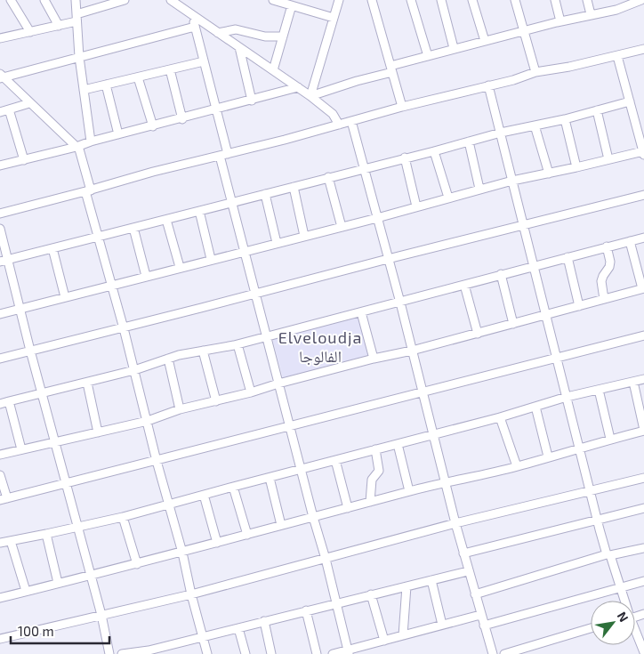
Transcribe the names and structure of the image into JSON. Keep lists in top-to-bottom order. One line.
{"districts":["Elveloudja الفالوجا"],"scale_bar":"100 m","north":"top right"}
